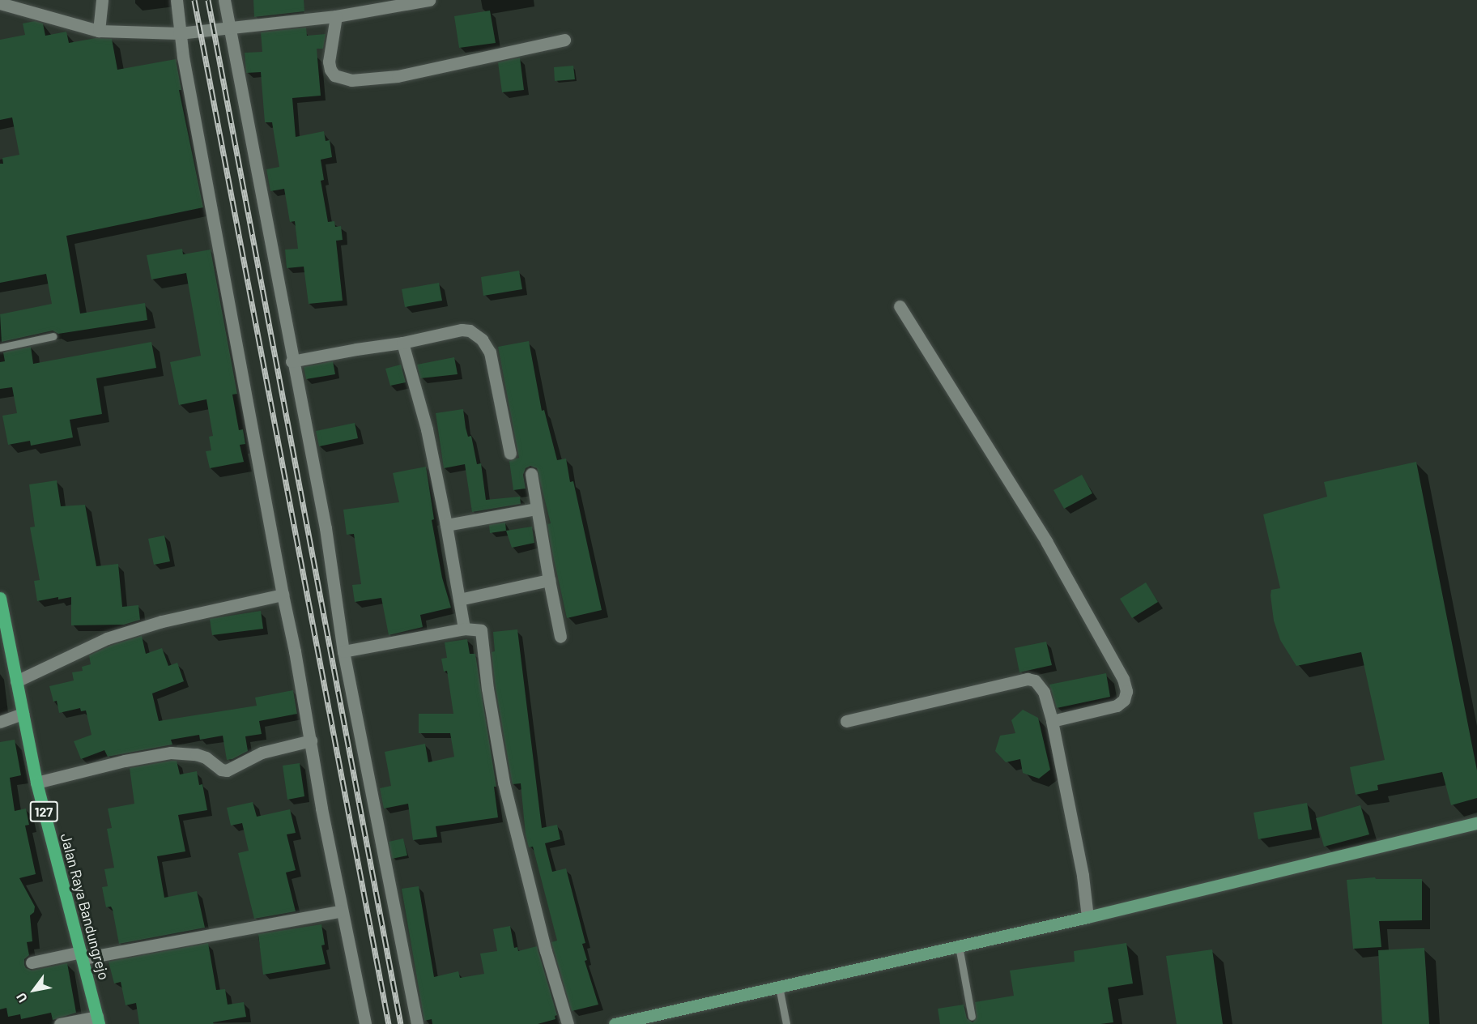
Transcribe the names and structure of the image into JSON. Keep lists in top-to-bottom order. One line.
{"streets":{"main road":["127","Jalan Raya Bandungrejo"]},"north":"bottom left"}
